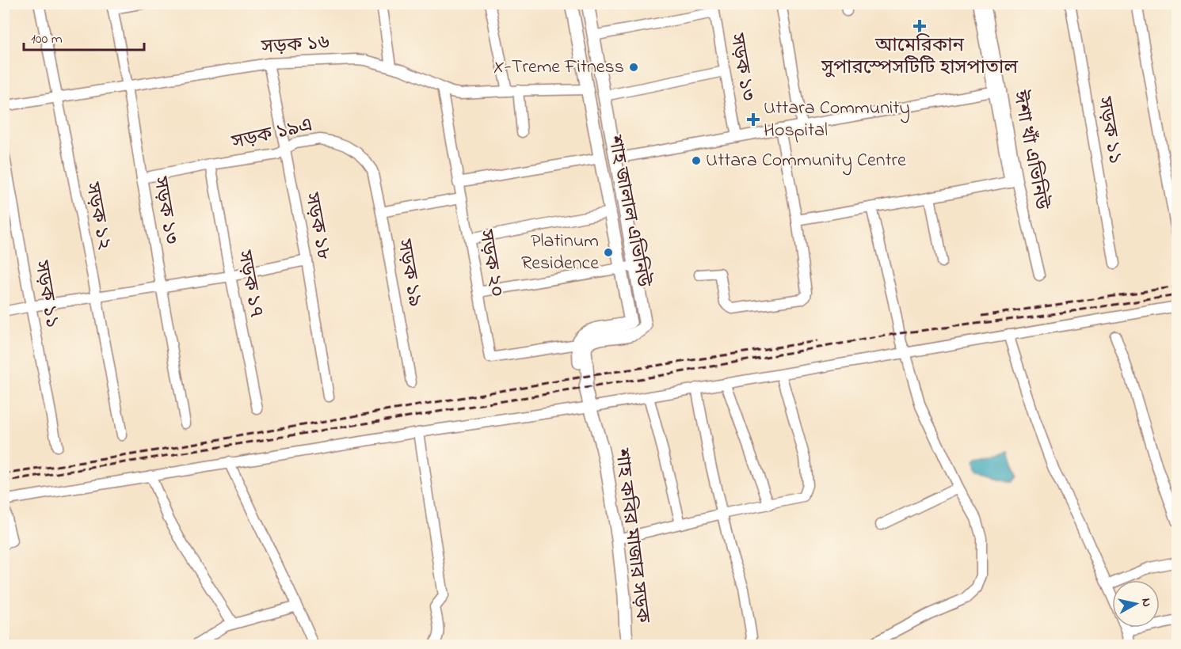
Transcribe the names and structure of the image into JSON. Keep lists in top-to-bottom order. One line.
{"streets":{"main road":["শাহ জালাল এভিনিউ","শাহ কবির মাজার সড়ক"],"street":["সড়ক ১৬","সড়ক ১৩","সড়ক ১১","সড়ক ১৯এ","ঈশা খাঁ এভিনিউ","সড়ক ১২","সড়ক ১৮","সড়ক ২০","সড়ক ১৯","সড়ক ১৭"]},"crossings":[["সড়ক ১৬","সড়ক ১৩"],["সড়ক ১৬","শাহ জালাল এভিনিউ"],["সড়ক ১৬","সড়ক ১২"],["সড়ক ১৬","সড়ক ১৮"],["সড়ক ১৬","সড়ক ২০"],["সড়ক ১৩","সড়ক ১৯এ"],["সড়ক ১৯এ","সড়ক ১৮"],["সড়ক ১৯এ","সড়ক ১৯"],["সড়ক ১৯এ","সড়ক ১৭"],["শাহ জালাল এভিনিউ","সড়ক ২০"],["শাহ জালাল এভিনিউ","শাহ কবির মাজার সড়ক"]],"places":{"health":["আমেরিকান সুপারস্পেসটিটি হাসপাতাল","Uttara Community Hospital"],"other":["X-Treme Fitness","Uttara Community Centre","Platinum Residence"]},"scale_bar":"100 m","north":"right"}
